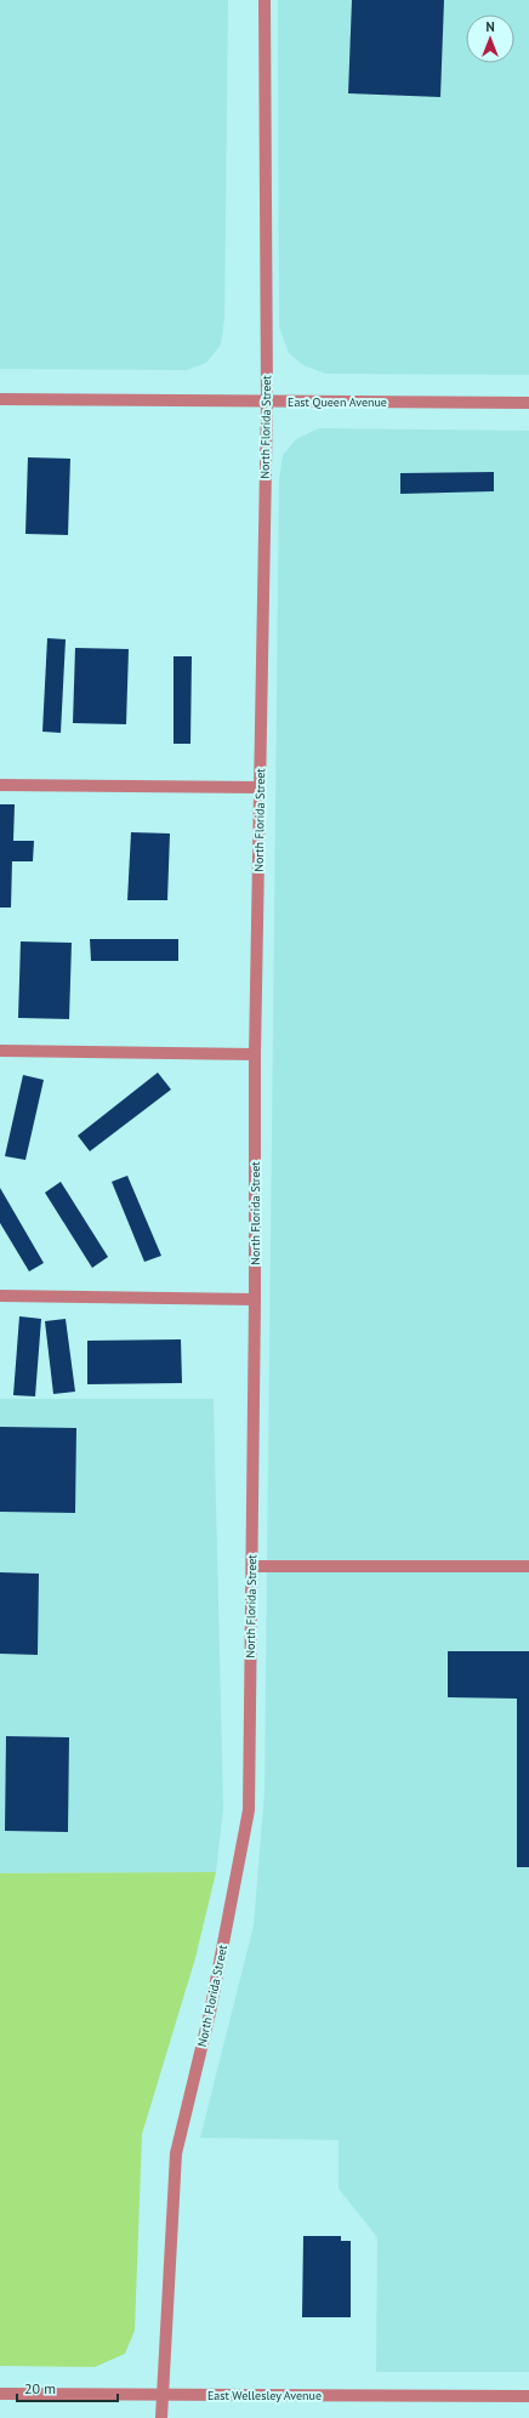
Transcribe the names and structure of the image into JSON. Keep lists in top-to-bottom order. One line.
{"streets":{"street":["East Queen Avenue","North Florida Street","East Wellesley Avenue"]},"crossings":[["East Queen Avenue","North Florida Street"],["North Florida Street","East Wellesley Avenue"]],"scale_bar":"20 m","north":"top"}
